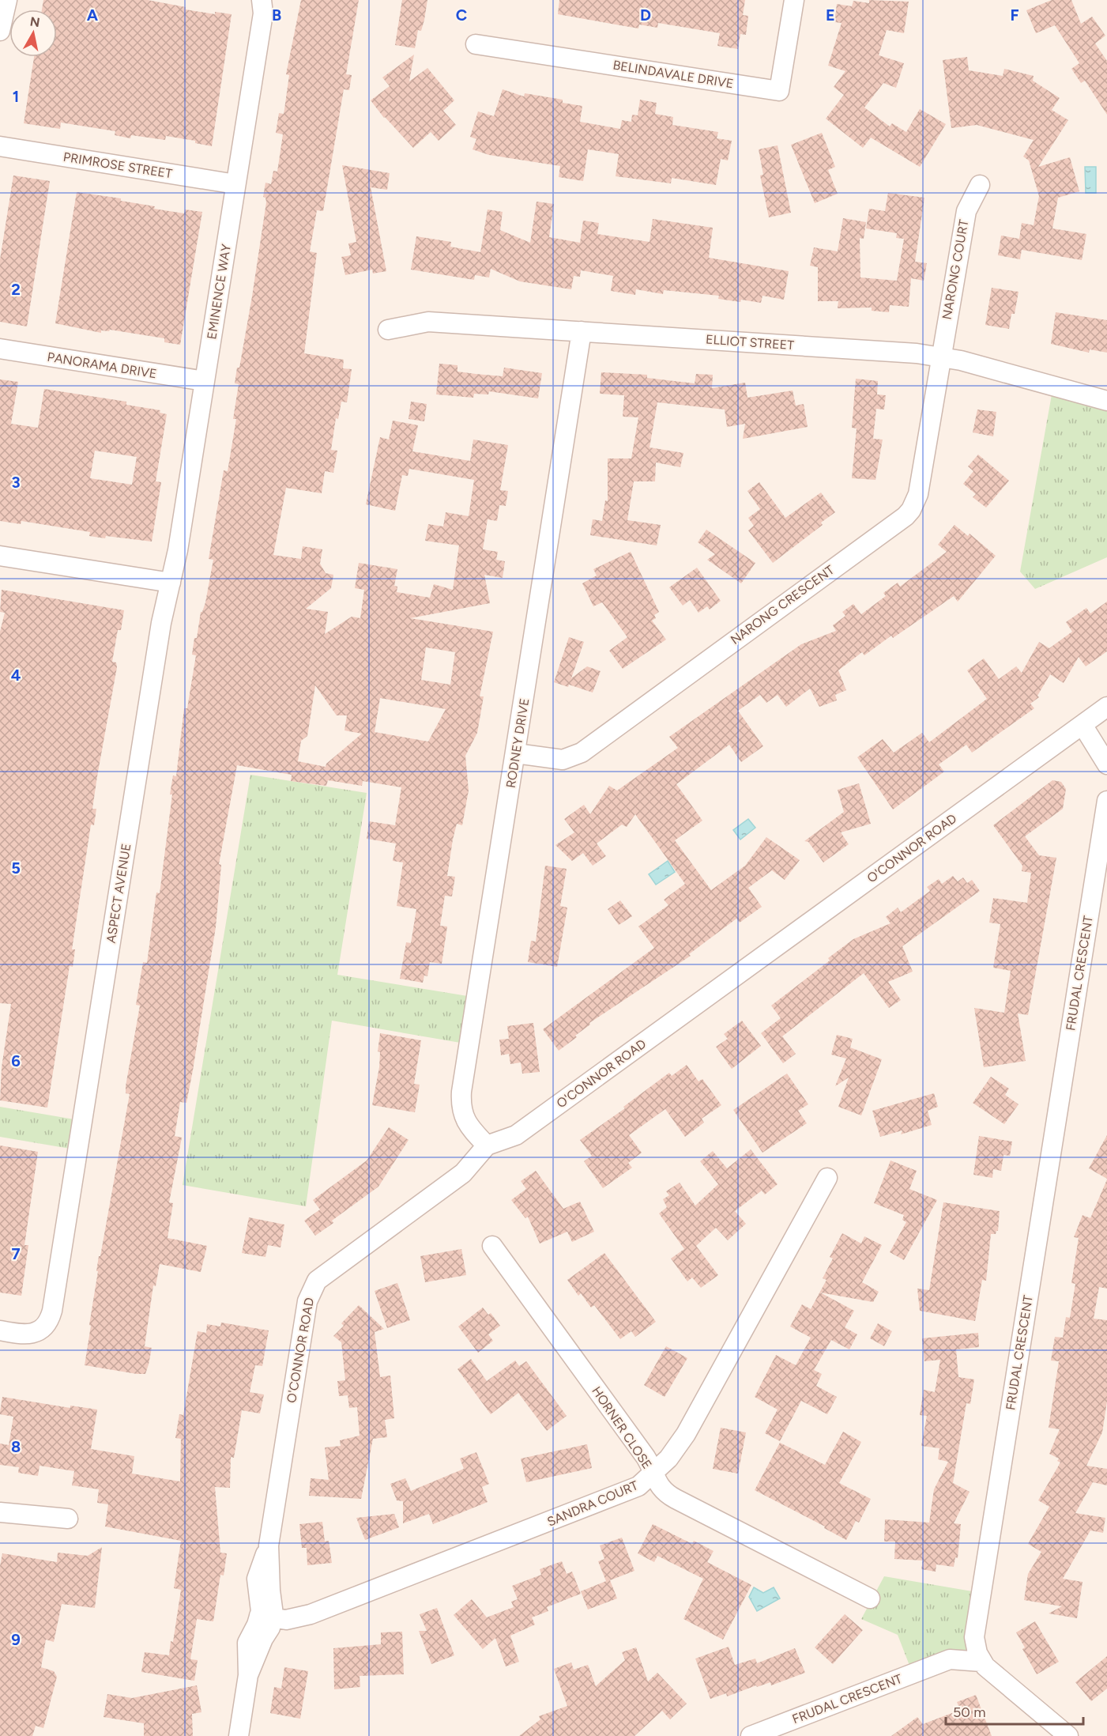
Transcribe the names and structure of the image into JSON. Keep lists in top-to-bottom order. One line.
{"streets":{"street":["BELINDAVALE DRIVE","PRIMROSE STREET","NARONG COURT","EMINENCE WAY","ELLIOT STREET","PANORAMA DRIVE","NARONG CRESCENT","RODNEY DRIVE","O'CONNOR ROAD","ASPECT AVENUE","FRUDAL CRESCENT","HORNER CLOSE","SANDRA COURT"]},"crossings":[["PRIMROSE STREET","EMINENCE WAY"],["NARONG COURT","ELLIOT STREET"],["NARONG COURT","NARONG CRESCENT"],["EMINENCE WAY","PANORAMA DRIVE"],["EMINENCE WAY","ASPECT AVENUE"],["ELLIOT STREET","NARONG CRESCENT"],["ELLIOT STREET","RODNEY DRIVE"],["NARONG CRESCENT","RODNEY DRIVE"],["RODNEY DRIVE","O'CONNOR ROAD"],["O'CONNOR ROAD","SANDRA COURT"],["HORNER CLOSE","SANDRA COURT"]],"scale_bar":"50 m","north":"top","grid":{"columns":["A","B","C","D","E","F"],"rows":["1","2","3","4","5","6","7","8","9"]}}
